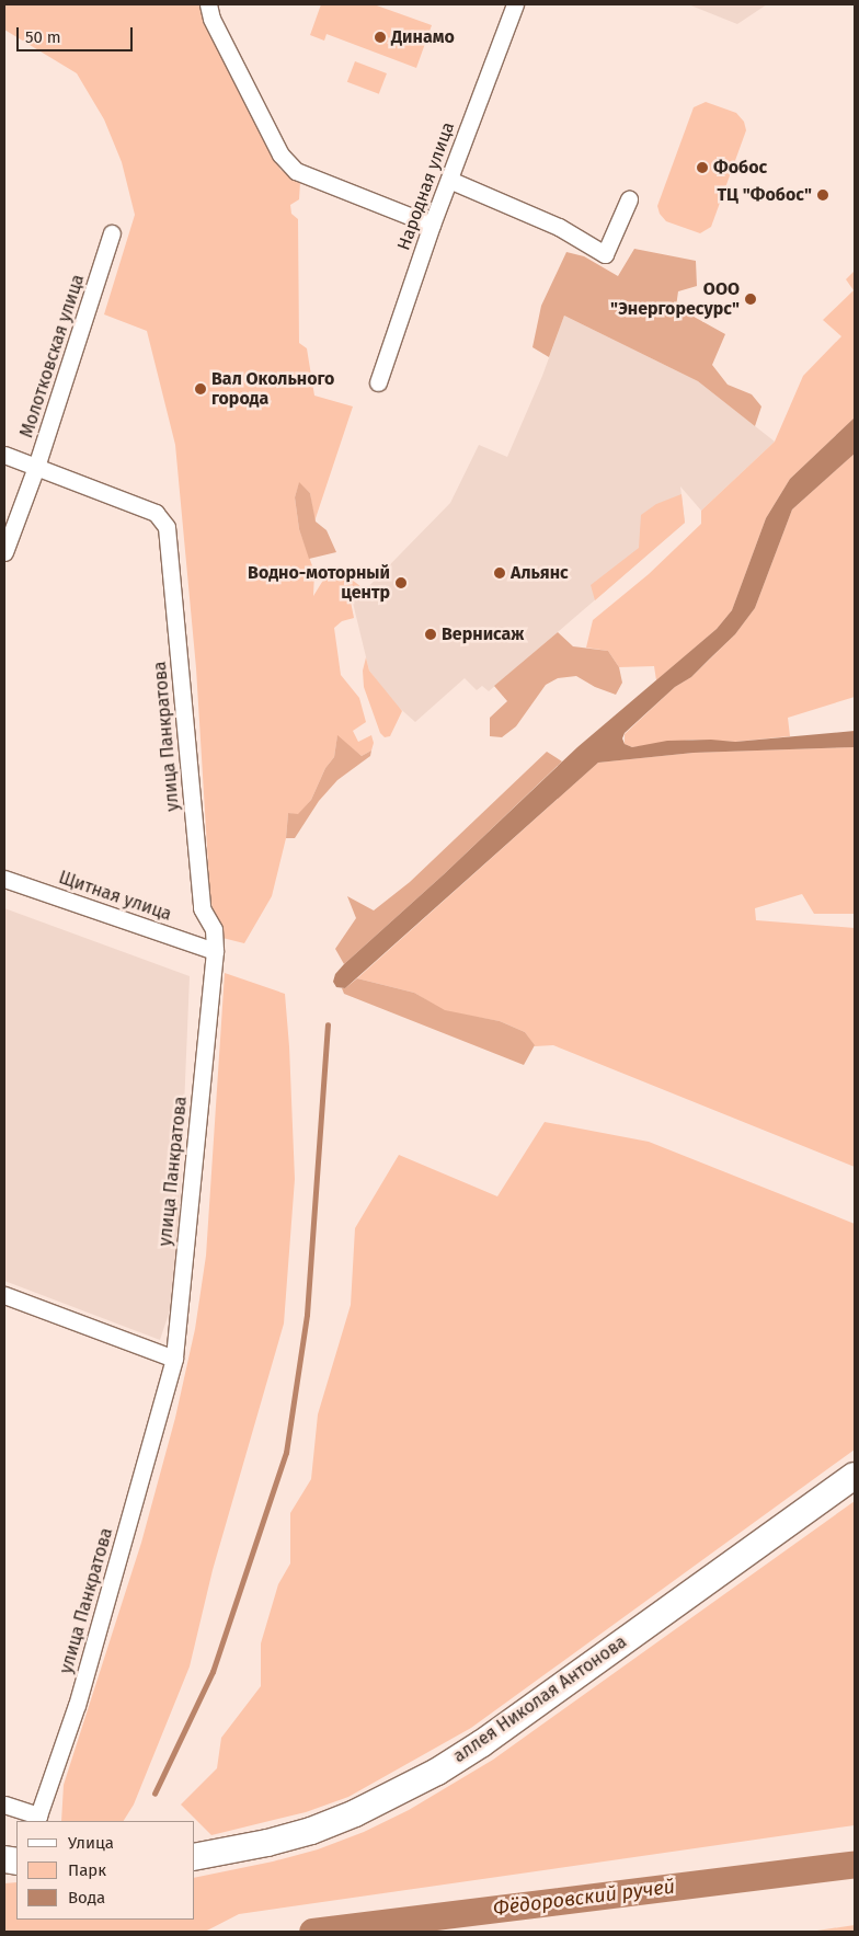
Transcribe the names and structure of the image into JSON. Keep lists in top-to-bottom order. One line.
{"streets":{"main road":["аллея Николая Антонова"],"street":["Народная улица","Молотковская улица","улица Панкратова","Щитная улица"]},"crossings":[["Молотковская улица","улица Панкратова"],["улица Панкратова","Щитная улица"]],"water":["Фёдоровский ручей"],"places":["Динамо","Фобос","ТЦ \"Фобос\"","ООО \"Энергоресурс\"","Вал Окольного города","Альянс","Водно-моторный центр","Вернисаж"],"legend":["Улица","Парк","Вода"],"scale_bar":"50 m"}
